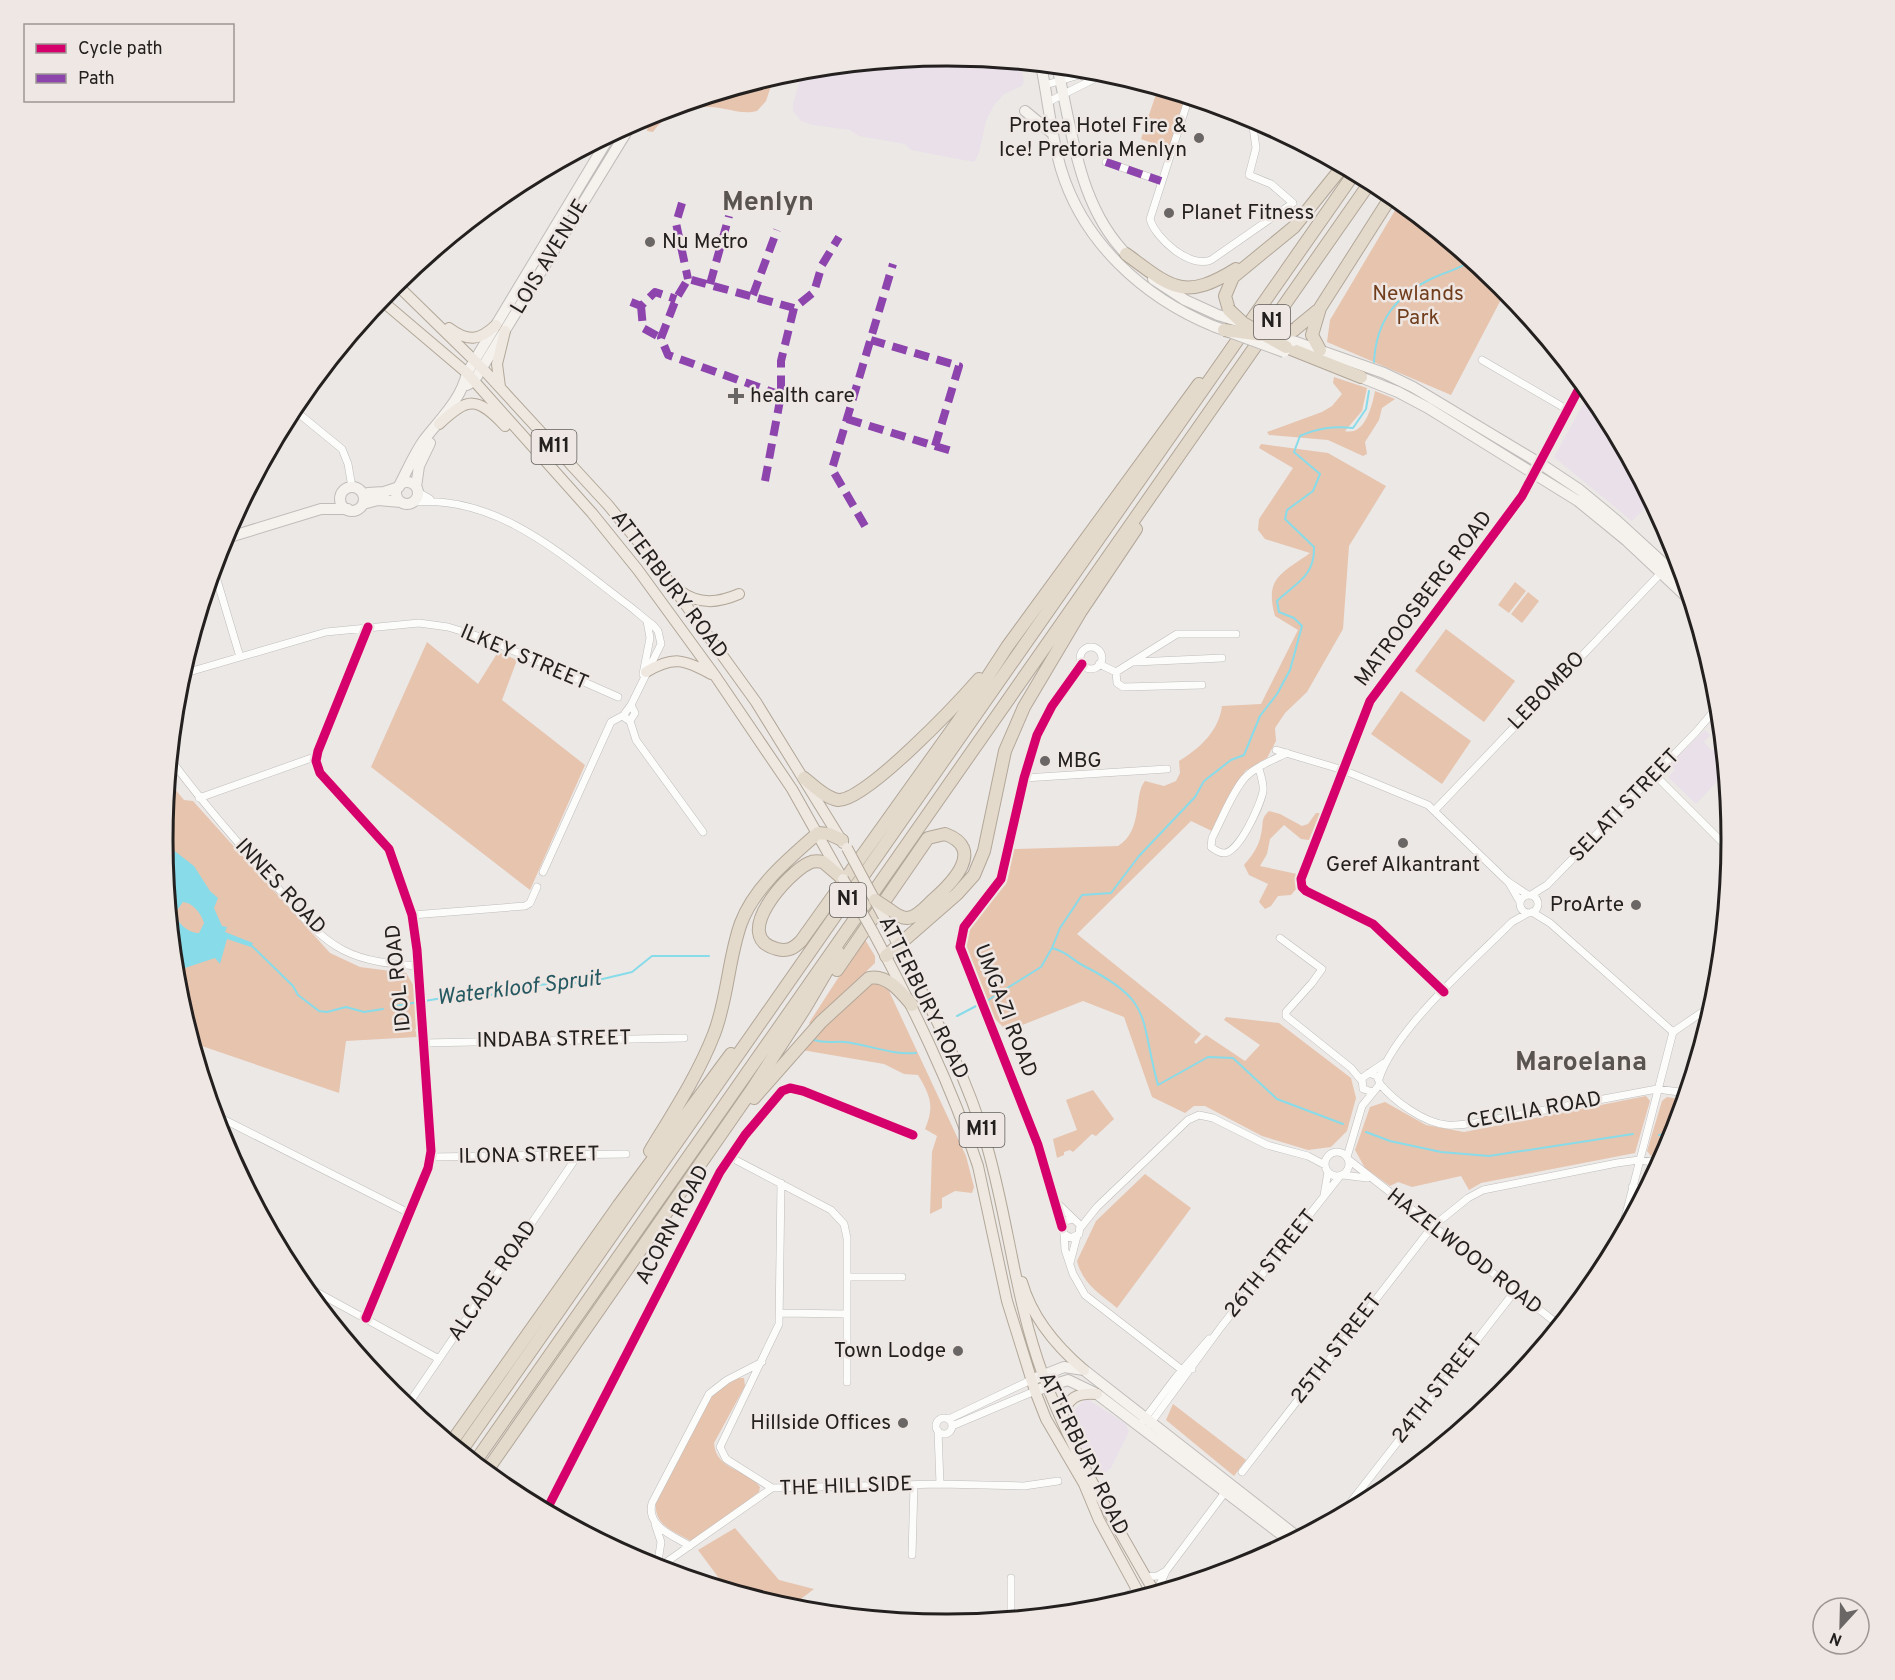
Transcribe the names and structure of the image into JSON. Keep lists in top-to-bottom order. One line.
{"streets":{"highway":["N1"],"main road":["LOIS AVENUE","M11","ATTERBURY ROAD"],"street":["MATROOSBERG ROAD","ILKEY STREET","LEBOMBO","SELATI STREET","INNES ROAD","IDOL ROAD","UMGAZI ROAD","INDABA STREET","CECILIA ROAD","ILONA STREET","ACORN ROAD","HAZELWOOD ROAD","26TH STREET","ALCADE ROAD","25TH STREET","24TH STREET","THE HILLSIDE"]},"crossings":[["LOIS AVENUE","ATTERBURY ROAD"],["INNES ROAD","IDOL ROAD"],["IDOL ROAD","INDABA STREET"],["IDOL ROAD","ILONA STREET"],["UMGAZI ROAD","26TH STREET"],["ILONA STREET","ALCADE ROAD"],["HAZELWOOD ROAD","26TH STREET"],["HAZELWOOD ROAD","25TH STREET"],["HAZELWOOD ROAD","24TH STREET"]],"districts":["Menlyn","Maroelana"],"water":["Waterkloof Spruit"],"parks":["Newlands Park"],"places":{"other":["Protea Hotel Fire & Ice! Pretoria Menlyn","Planet Fitness","Nu Metro","MBG","Geref Alkantrant","ProArte","Town Lodge","Hillside Offices"],"health":["health care"]},"legend":["Cycle path","Path"],"north":"bottom"}
